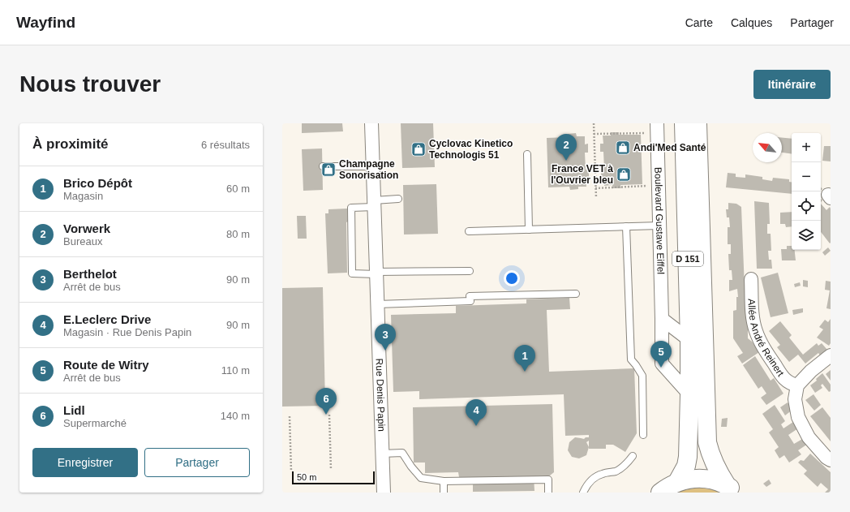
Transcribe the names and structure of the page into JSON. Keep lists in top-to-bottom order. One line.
{"streets":{"main road":["D 151"],"street":["Boulevard Gustave Eiffel","Allée André Reinert","Rue Denis Papin"]},"crossings":[["Boulevard Gustave Eiffel","D 151"]],"places":{"shop":["Andi'Med Santé","Cyclovac Kinetico Technologis 51","Champagne Sonorisation","France VET à l'Ouvrier bleu"]},"scale_bar":"50 m","north":"top left","page":{"header":"Wayfind","nav":["Carte","Calques","Partager"],"buttons":["Itinéraire",["Enregistrer","Partager"]],"title":"Nous trouver","heading":["À proximité","6 résultats"],"map_buttons":["+","−"],"pins":["2","3","5","1","6","4"],"list":[{"mark":"1","name":"Brico Dépôt","note":"Magasin","value":"60 m"},{"mark":"2","name":"Vorwerk","note":"Bureaux","value":"80 m"},{"mark":"3","name":"Berthelot","note":"Arrêt de bus","value":"90 m"},{"mark":"4","name":"E.Leclerc Drive","note":"Magasin · Rue Denis Papin","value":"90 m"},{"mark":"5","name":"Route de Witry","note":"Arrêt de bus","value":"110 m"},{"mark":"6","name":"Lidl","note":"Supermarché","value":"140 m"}],"scale":"50 m"}}
